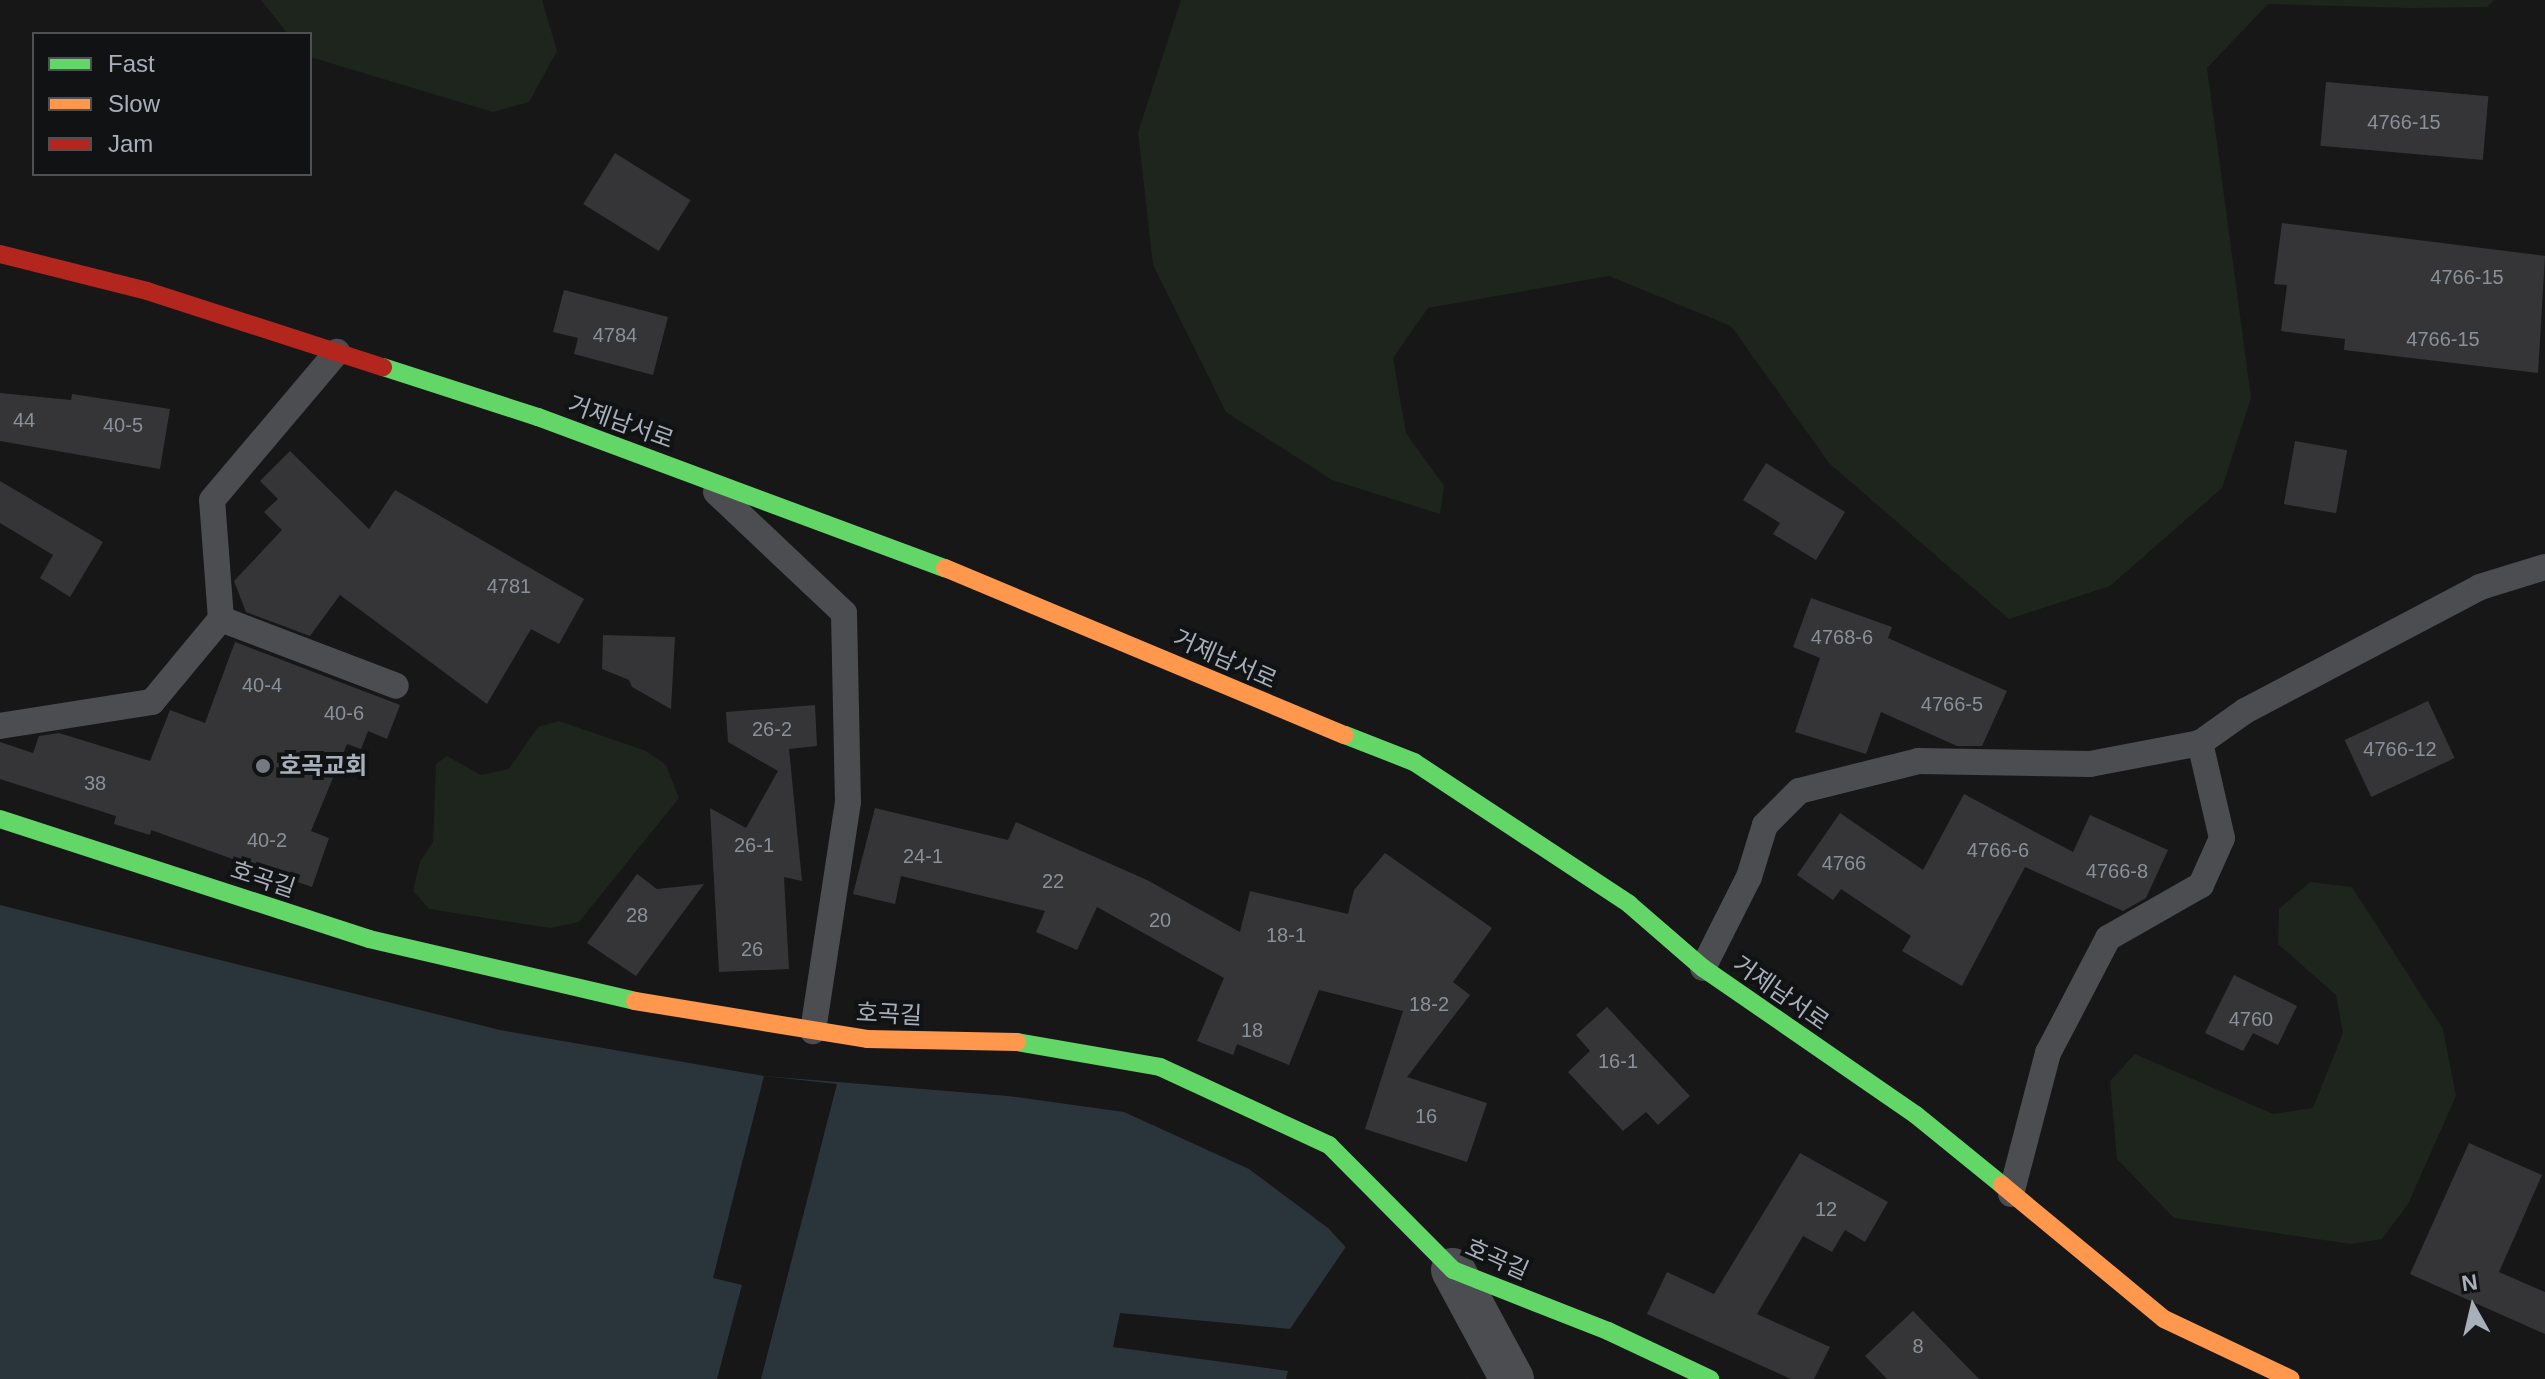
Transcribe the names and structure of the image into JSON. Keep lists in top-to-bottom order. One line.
{"streets":{"main road":["거제남서로","호곡길"]},"places":["호곡교회"],"house_numbers":["4766-15","4766-15","4784","4766-15","44","40-5","4781","4768-6","40-4","4766-5","40-6","26-2","4766-12","38","40-2","26-1","4766-6","24-1","4766","4766-8","22","28","20","18-1","26","18-2","4760","18","16-1","16","12","8"],"legend":["Fast","Slow","Jam"],"north":"top"}
